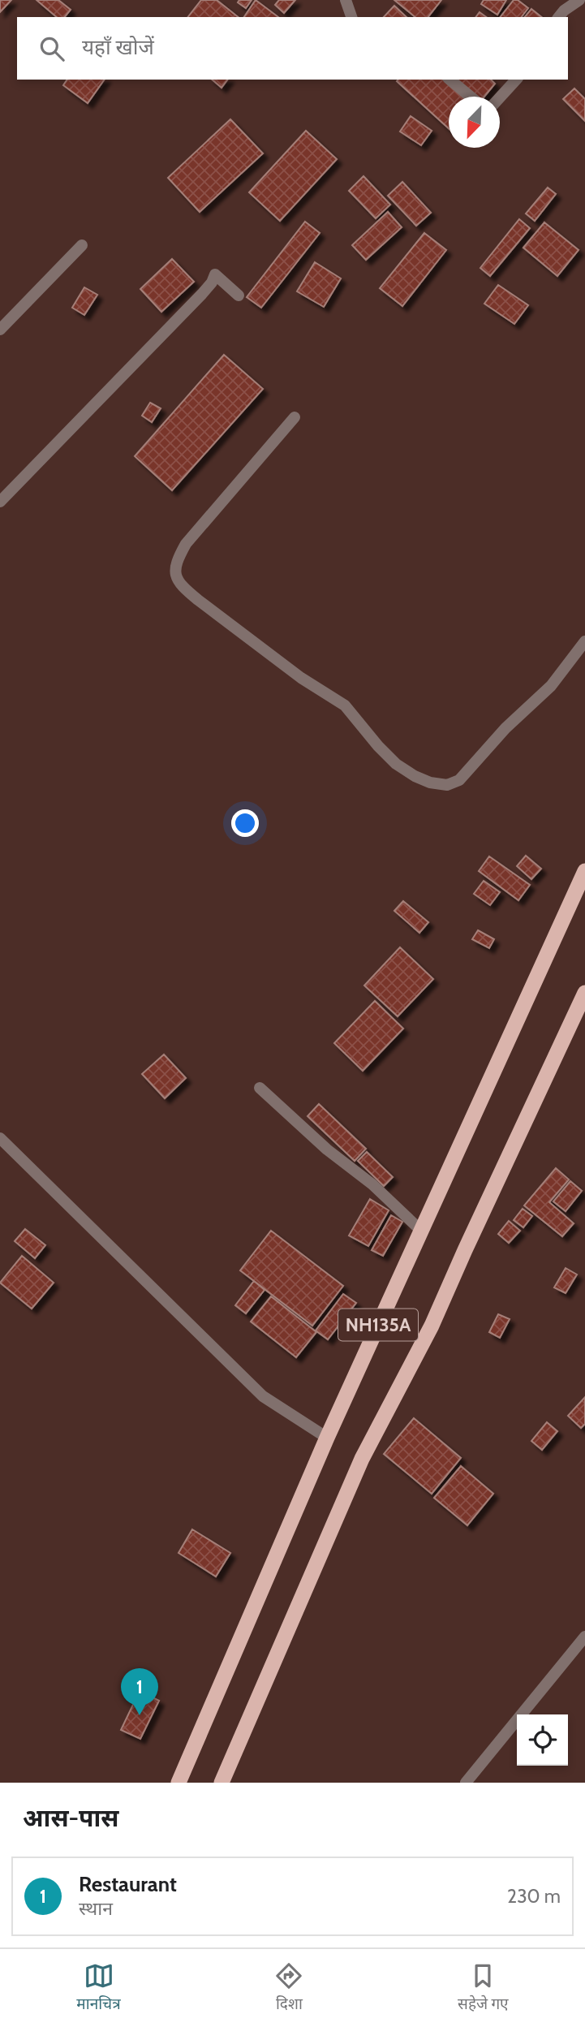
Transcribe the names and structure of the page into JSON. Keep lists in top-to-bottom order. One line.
{"streets":{"highway":["NH135A"]},"north":"bottom left","page":{"search":"यहाँ खोजें","pins":"1","heading":"आस-पास","list":[{"mark":"1","name":"Restaurant","note":"स्थान","value":"230 m"}],"nav":["मानचित्र","दिशा","सहेजे गए"]}}
